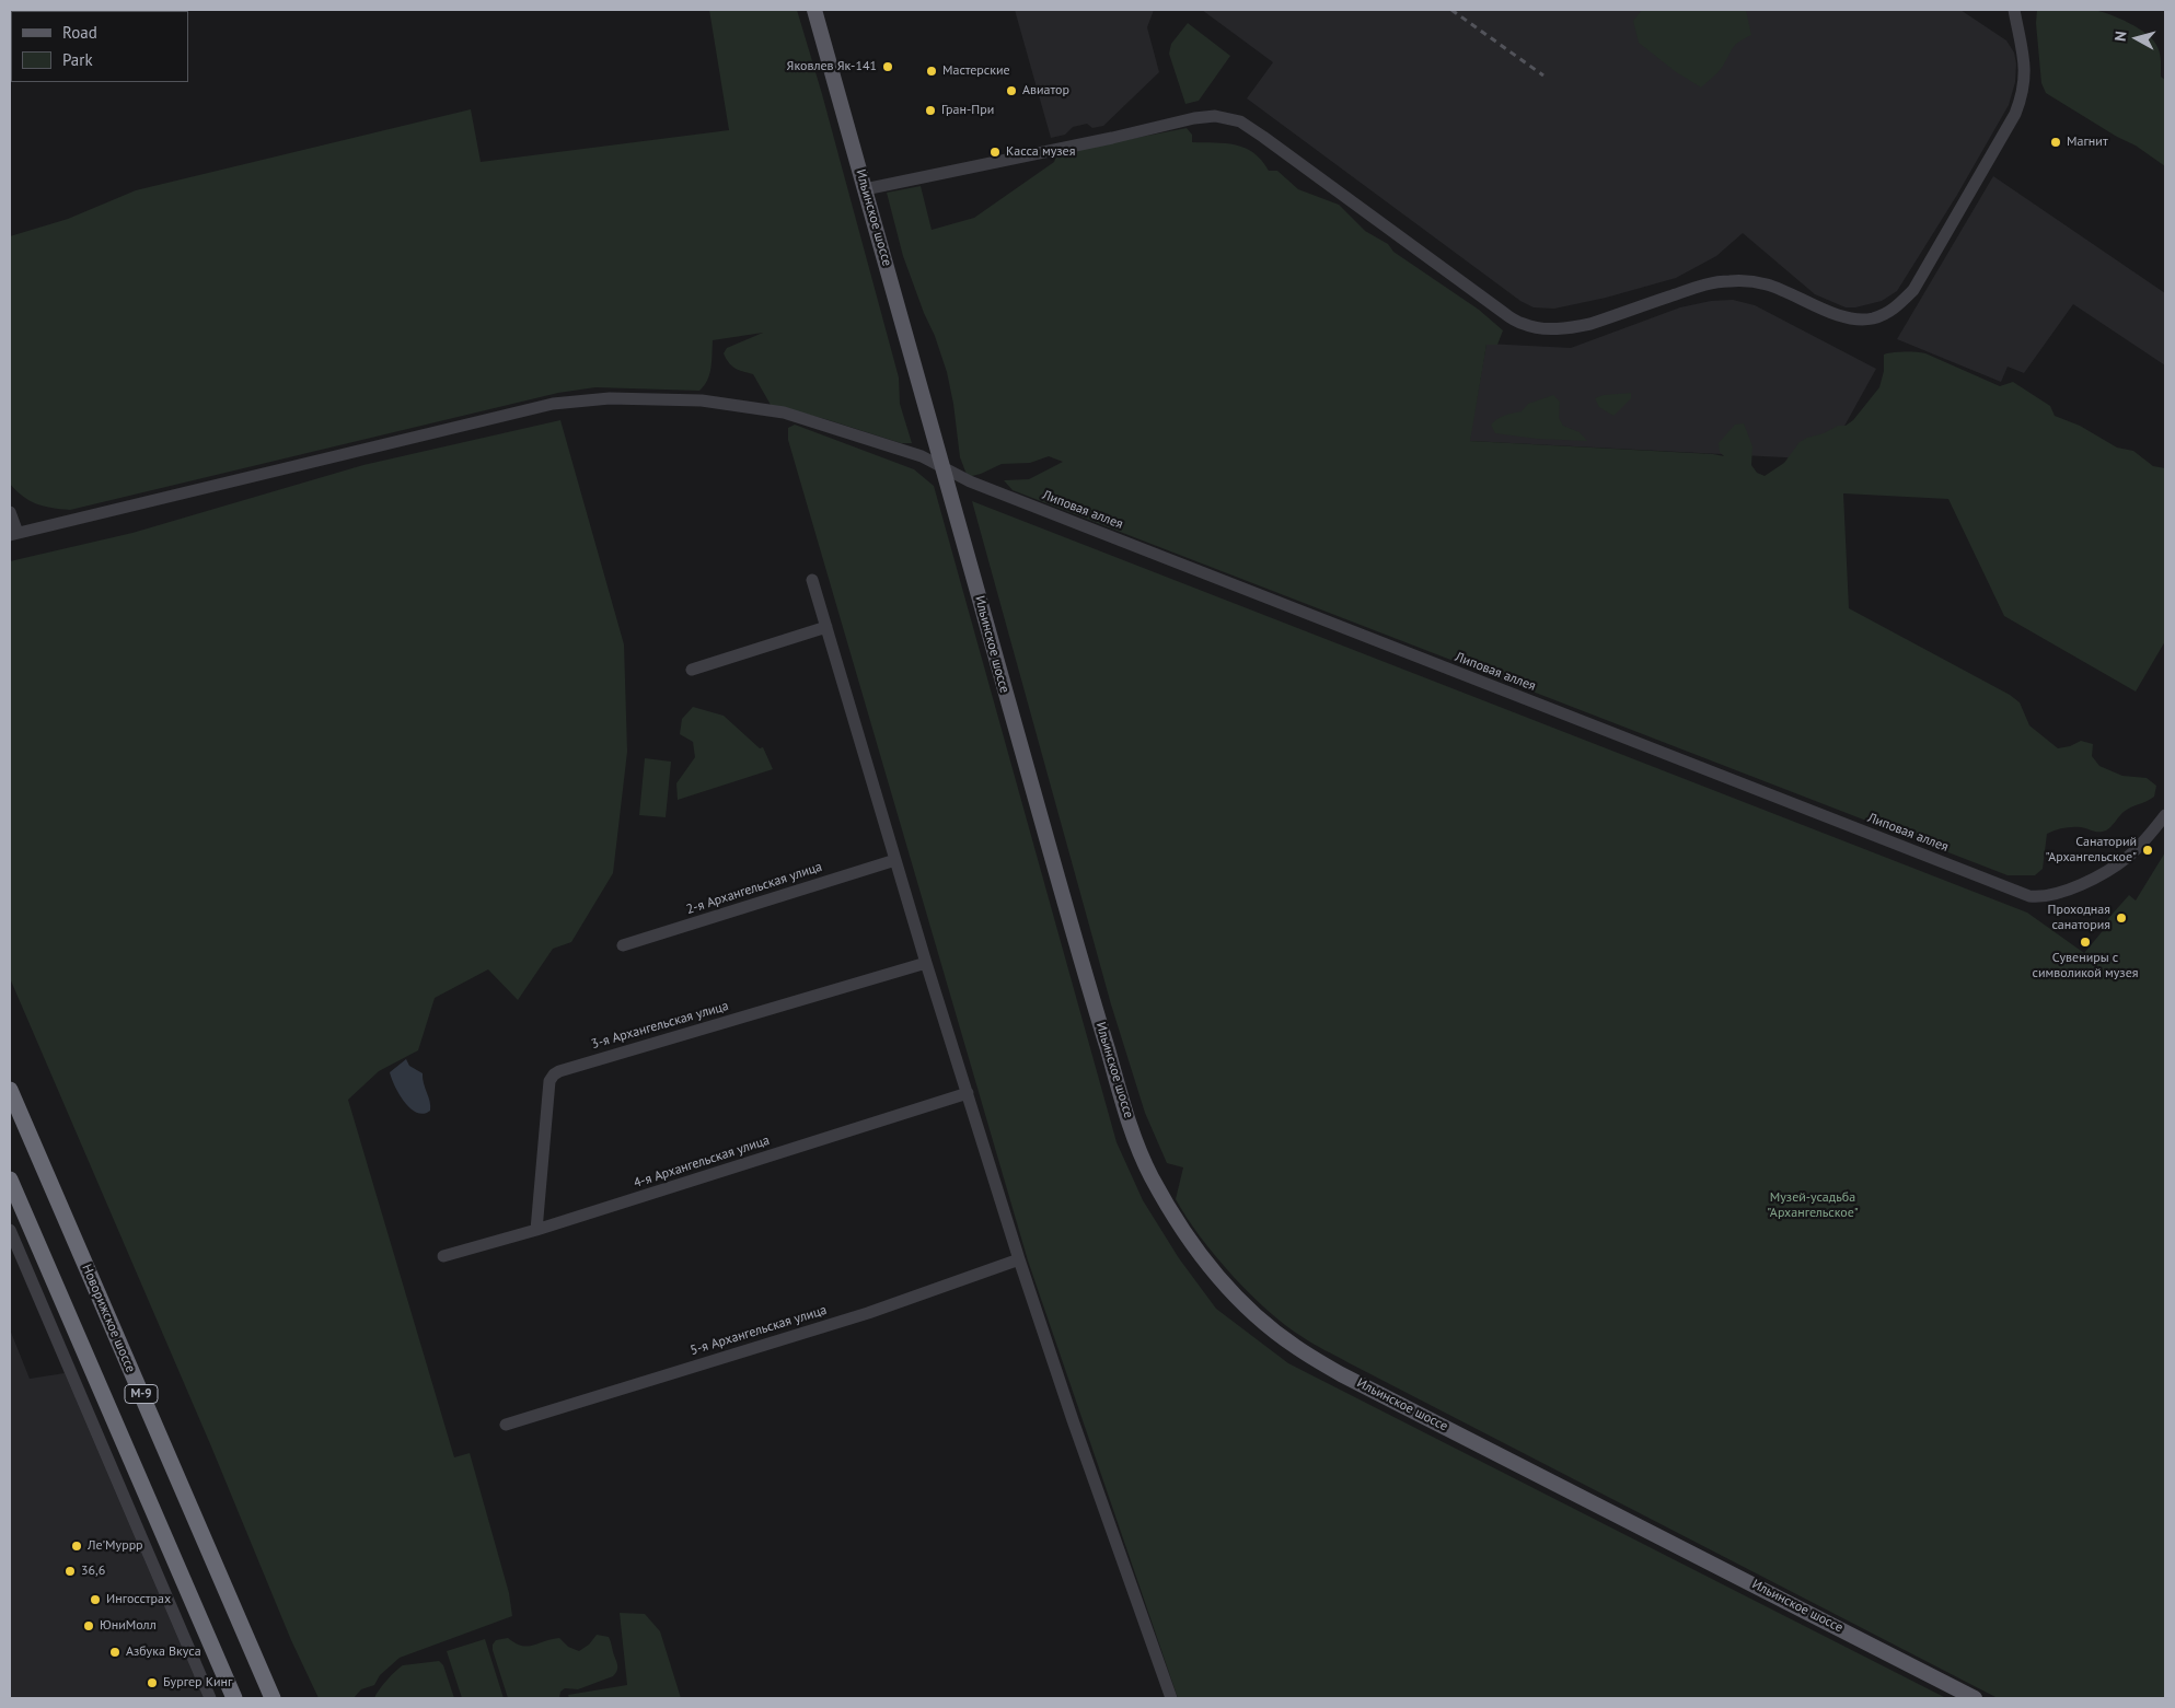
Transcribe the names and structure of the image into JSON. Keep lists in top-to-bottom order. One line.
{"streets":{"highway":["Новорижское шоссе","М-9"],"main road":["Ильинское шоссе"],"street":["Липовая аллея","2-я Архангельская улица","3-я Архангельская улица","4-я Архангельская улица","5-я Архангельская улица"]},"crossings":[["Ильинское шоссе","Липовая аллея"],["3-я Архангельская улица","4-я Архангельская улица"]],"parks":["Музей-усадьба \"Архангельское\""],"places":["Яковлев Як-141","Мастерские","Авиатор","Гран-При","Магнит","Касса музея","Санаторий \"Архангельское\"","Проходная санатория","Сувениры с символикой музея","Ле'Муррр","36,6","Ингосстрах","ЮниМолл","Азбука Вкуса","Бургер Кинг"],"legend":["Road","Park"],"north":"left"}
